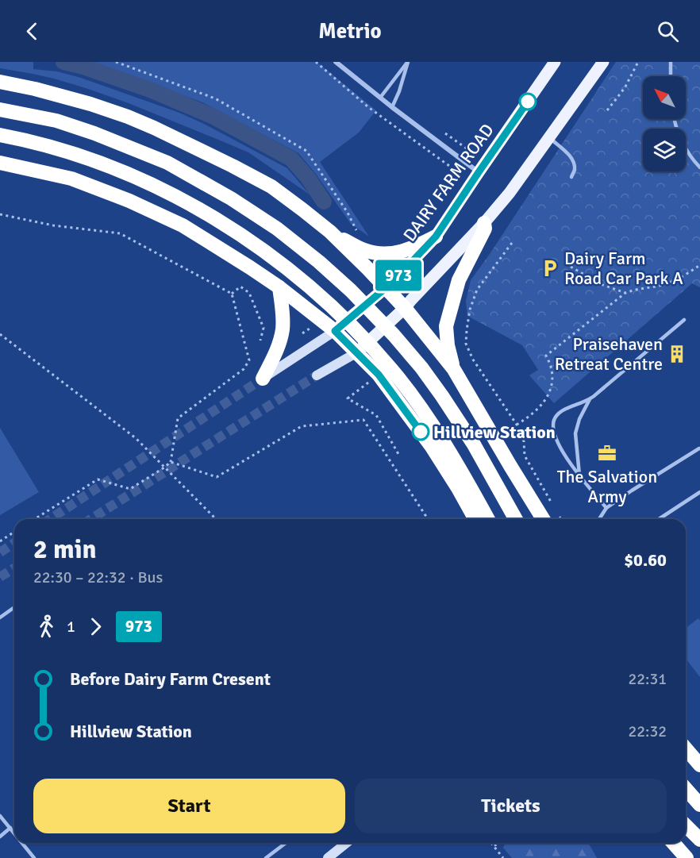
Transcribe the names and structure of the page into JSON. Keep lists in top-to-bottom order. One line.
{"streets":{"main road":["DAIRY FARM ROAD"]},"places":{"parking":["Dairy Farm Road Car Park A"],"building":["Praisehaven Retreat Centre"],"other":["Hillview Station"],"office":["The Salvation Army"]},"lines":["bus line 973"],"north":"top left","page":{"header":"Metrio","on_map":"973","heading":["2 min","22:30 – 22:32 · Bus","$0.60"],"legs":["1","973"],"list":[{"name":"Before Dairy Farm Cresent","value":"22:31"},{"name":"Hillview Station","value":"22:32"}],"buttons":["Start","Tickets"]}}
